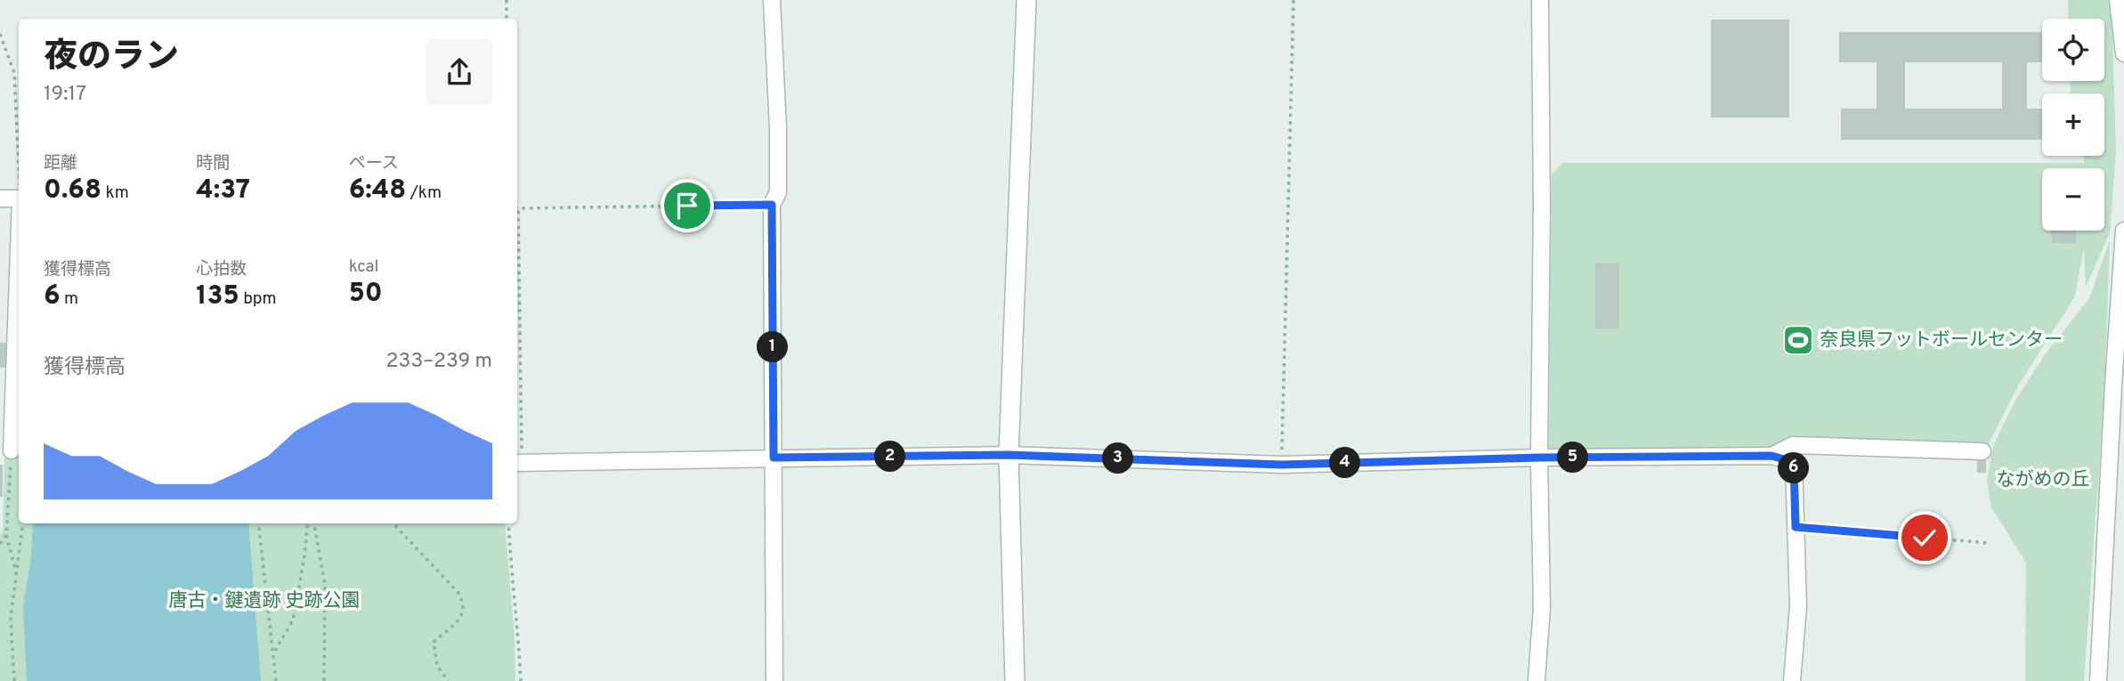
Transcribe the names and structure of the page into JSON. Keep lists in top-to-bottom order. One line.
{"parks":["ながめの丘","唐古・鍵遺跡 史跡公園"],"places":{"sports":["奈良県フットボールセンター"]},"page":{"map_buttons":["+","−"],"heading":["夜のラン","19:17"],"stats":[["距離","0.68 km"],["時間","4:37"],["ペース","6:48 /km"],["獲得標高","6 m"],["心拍数","135 bpm"],["kcal","50"]],"pins":["1","2","5","3","4","6"],"chart":["獲得標高","233–239 m"]}}
